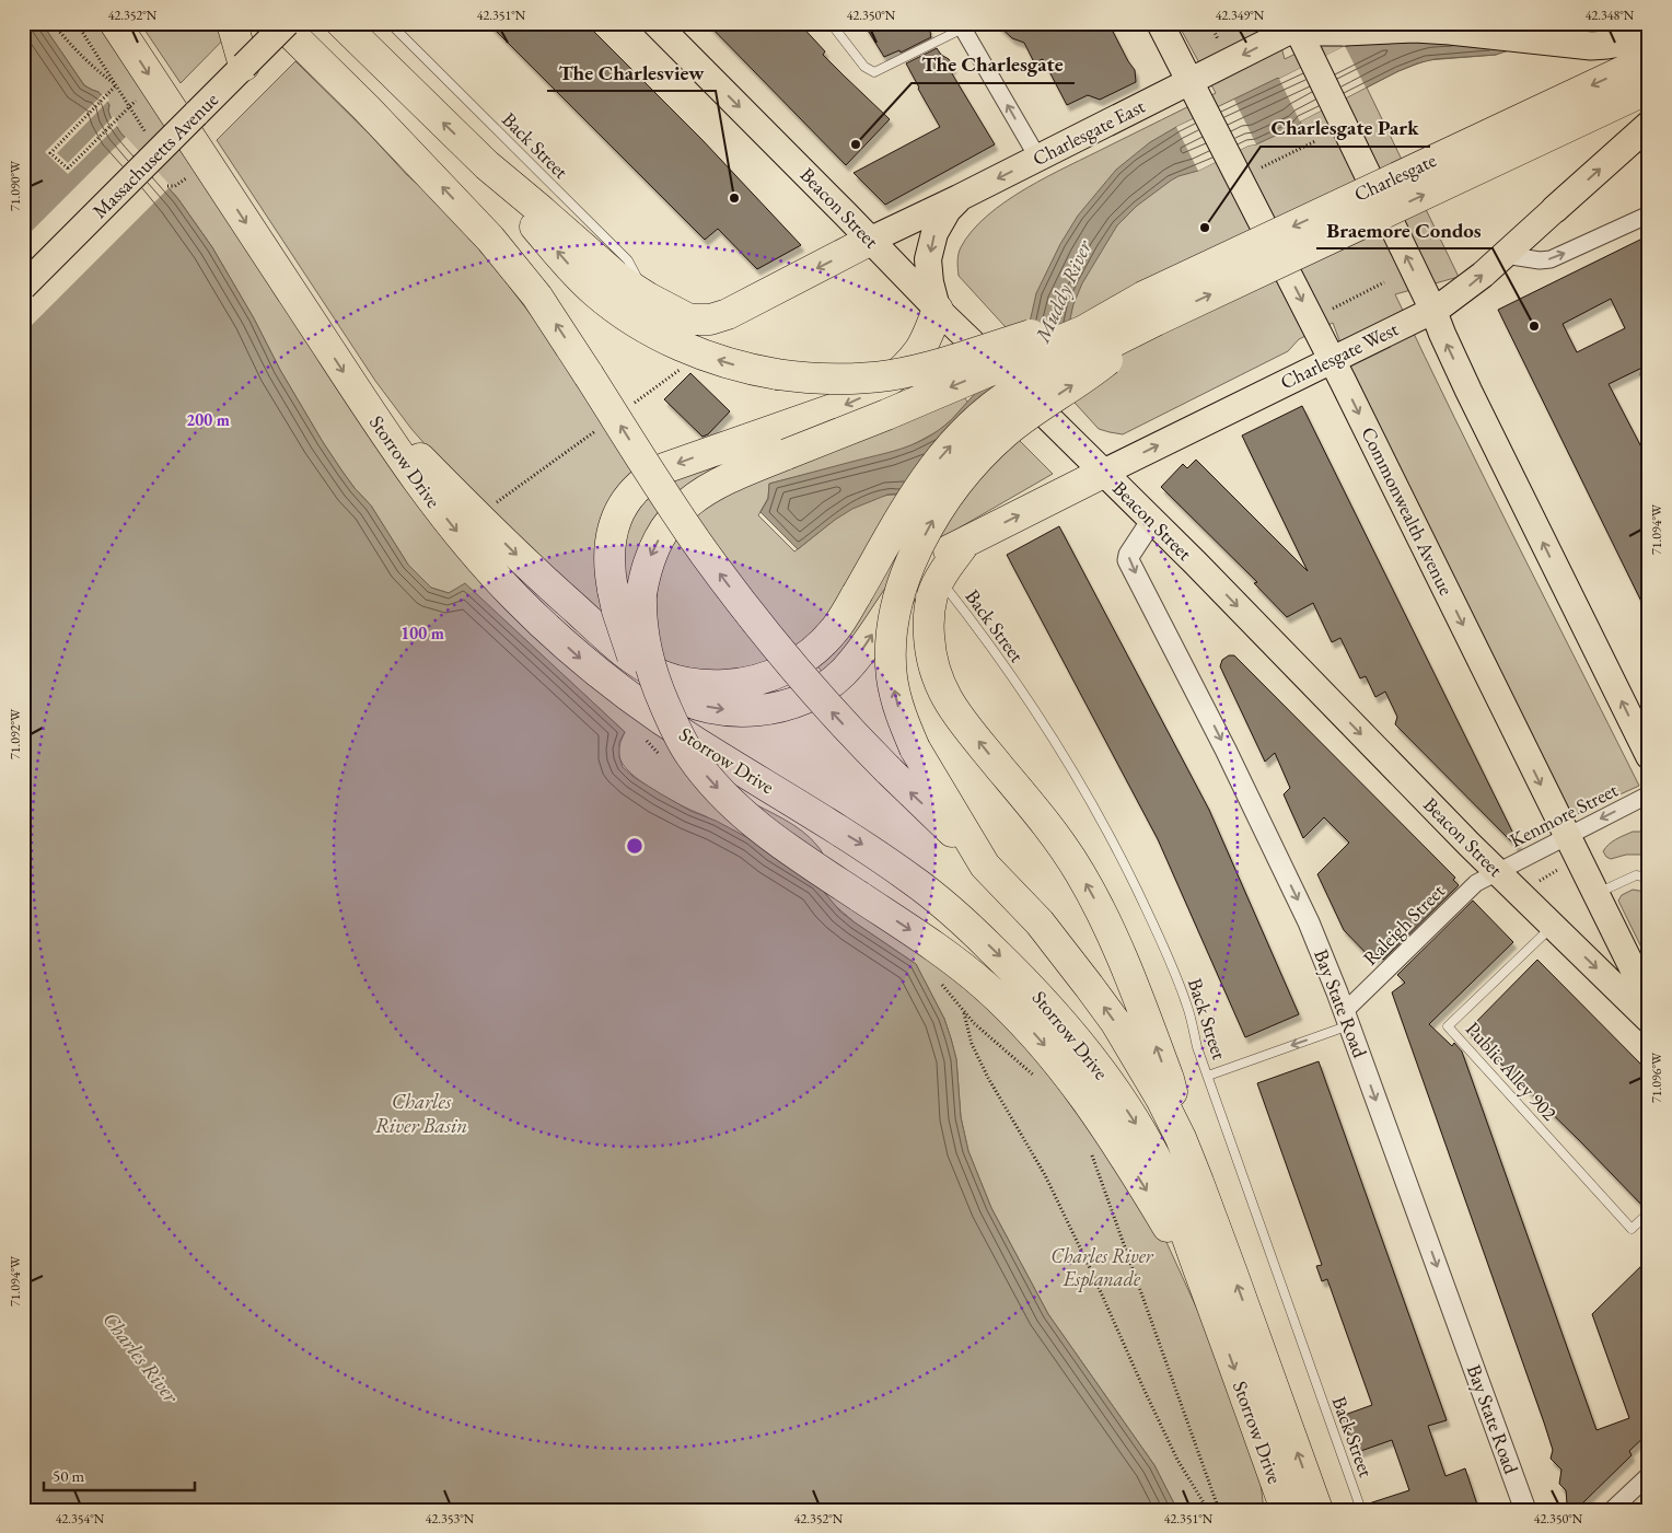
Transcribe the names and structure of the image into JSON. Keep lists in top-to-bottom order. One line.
{"streets":{"highway":["Charlesgate","Storrow Drive"],"main road":["Charlesgate East","Massachusetts Avenue","Beacon Street","Charlesgate West","Commonwealth Avenue"],"street":["Kenmore Street","Raleigh Street","Bay State Road"],"lane":["Back Street","Public Alley 902"]},"crossings":[["Charlesgate East","Beacon Street"],["Charlesgate East","Commonwealth Avenue"],["Back Street","Raleigh Street"],["Beacon Street","Charlesgate West"],["Beacon Street","Kenmore Street"],["Beacon Street","Raleigh Street"],["Beacon Street","Bay State Road"],["Beacon Street","Public Alley 902"],["Charlesgate West","Commonwealth Avenue"],["Commonwealth Avenue","Kenmore Street"],["Kenmore Street","Raleigh Street"],["Raleigh Street","Bay State Road"]],"one_way":["Charlesgate East","Beacon Street","Charlesgate West","Kenmore Street","Raleigh Street","Bay State Road"],"water":["Muddy River","Charles River Basin","Charles River"],"parks":["Charles River Esplanade"],"places":["The Charlesgate","The Charlesview","Charlesgate Park","Braemore Condos"],"scale_bar":"50 m","coordinates":["42.352°N","42.351°N","42.350°N","42.349°N","42.348°N","71.090°W","71.094°W","71.092°W","71.096°W","42.354°N","42.353°N"],"rings":["200 m","100 m"]}
